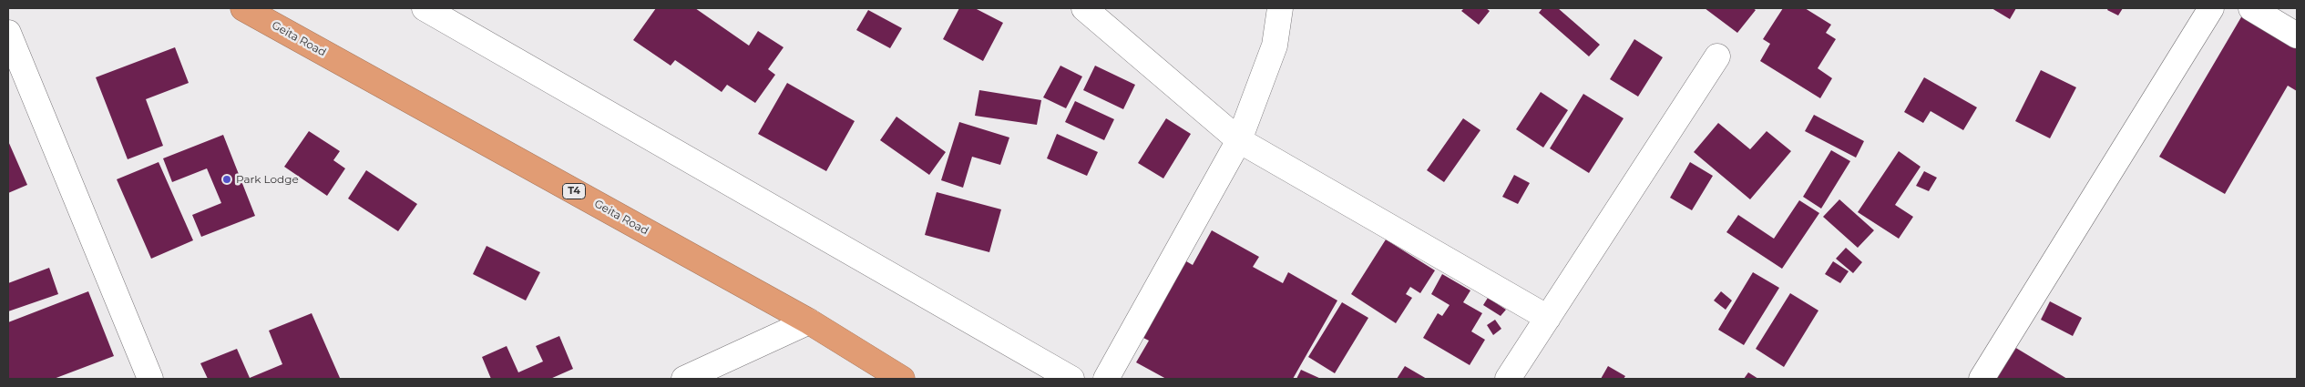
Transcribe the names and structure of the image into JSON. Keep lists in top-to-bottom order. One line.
{"streets":{"highway":["Geita Road","T4"]},"places":["Park Lodge"]}
